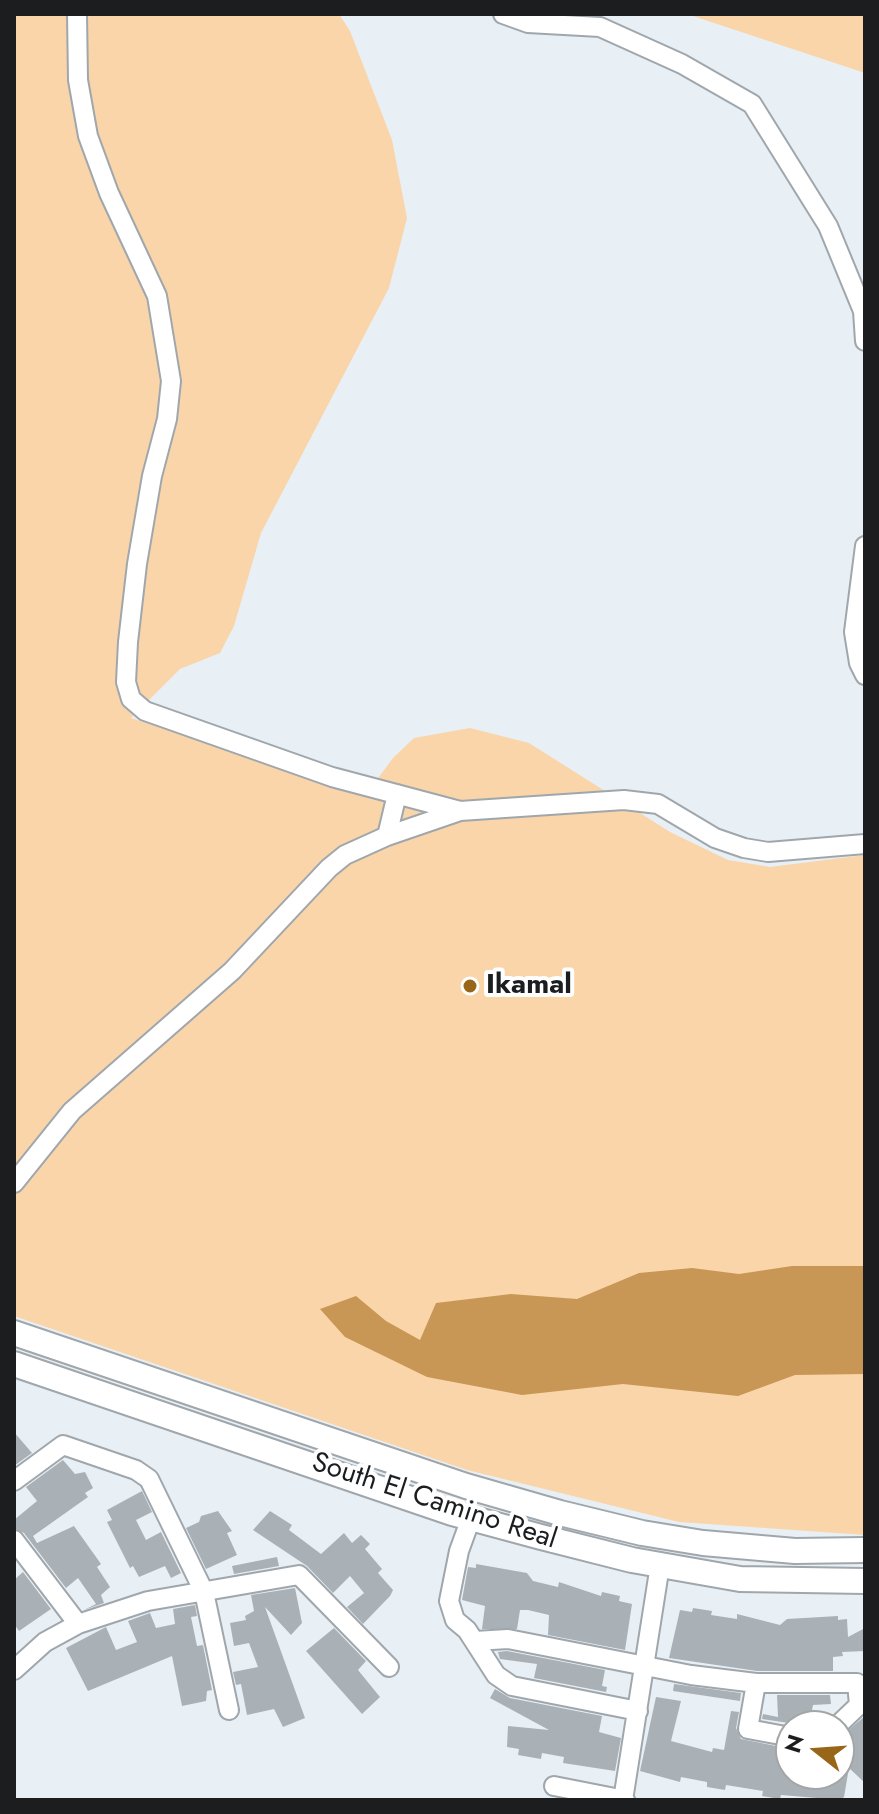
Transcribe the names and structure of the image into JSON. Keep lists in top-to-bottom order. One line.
{"streets":{"main road":["South El Camino Real"]},"places":["Ikamal"],"north":"left"}
